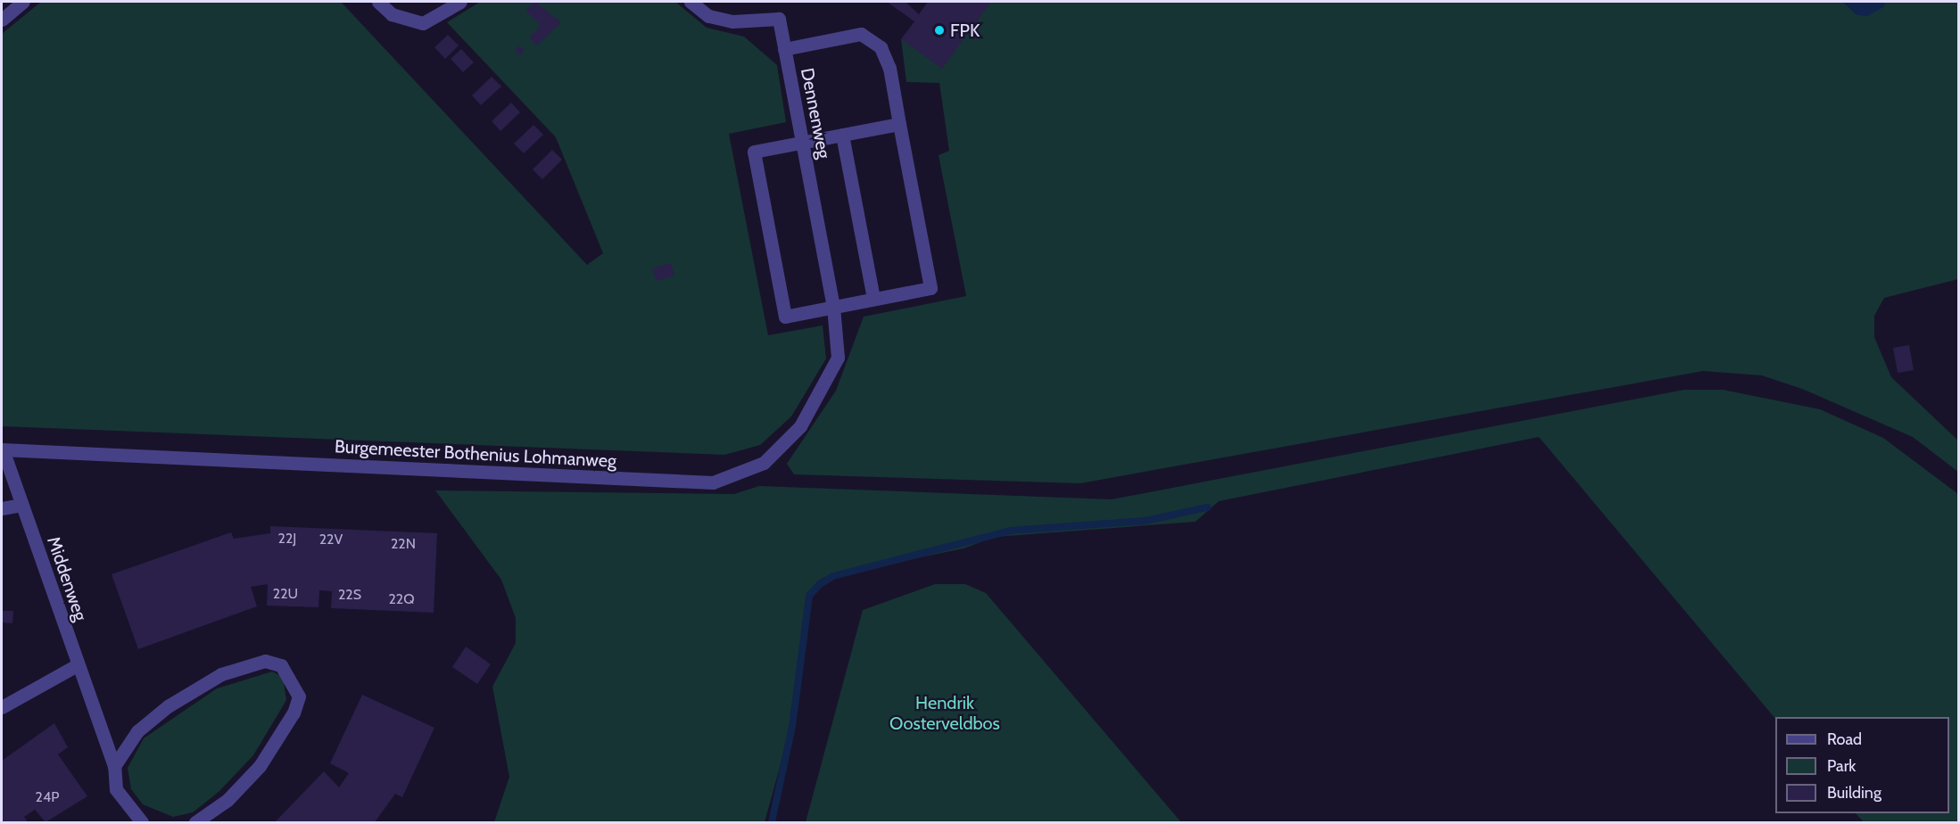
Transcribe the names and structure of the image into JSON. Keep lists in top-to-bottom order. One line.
{"streets":{"street":["Dennenweg","Burgemeester Bothenius Lohmanweg","Middenweg"]},"crossings":[["Dennenweg","Burgemeester Bothenius Lohmanweg"],["Burgemeester Bothenius Lohmanweg","Middenweg"]],"parks":["Hendrik Oosterveldbos"],"places":["FPK"],"house_numbers":["22J","22V","22N","22U","22S","22Q","24P"],"legend":["Road","Park","Building"]}
